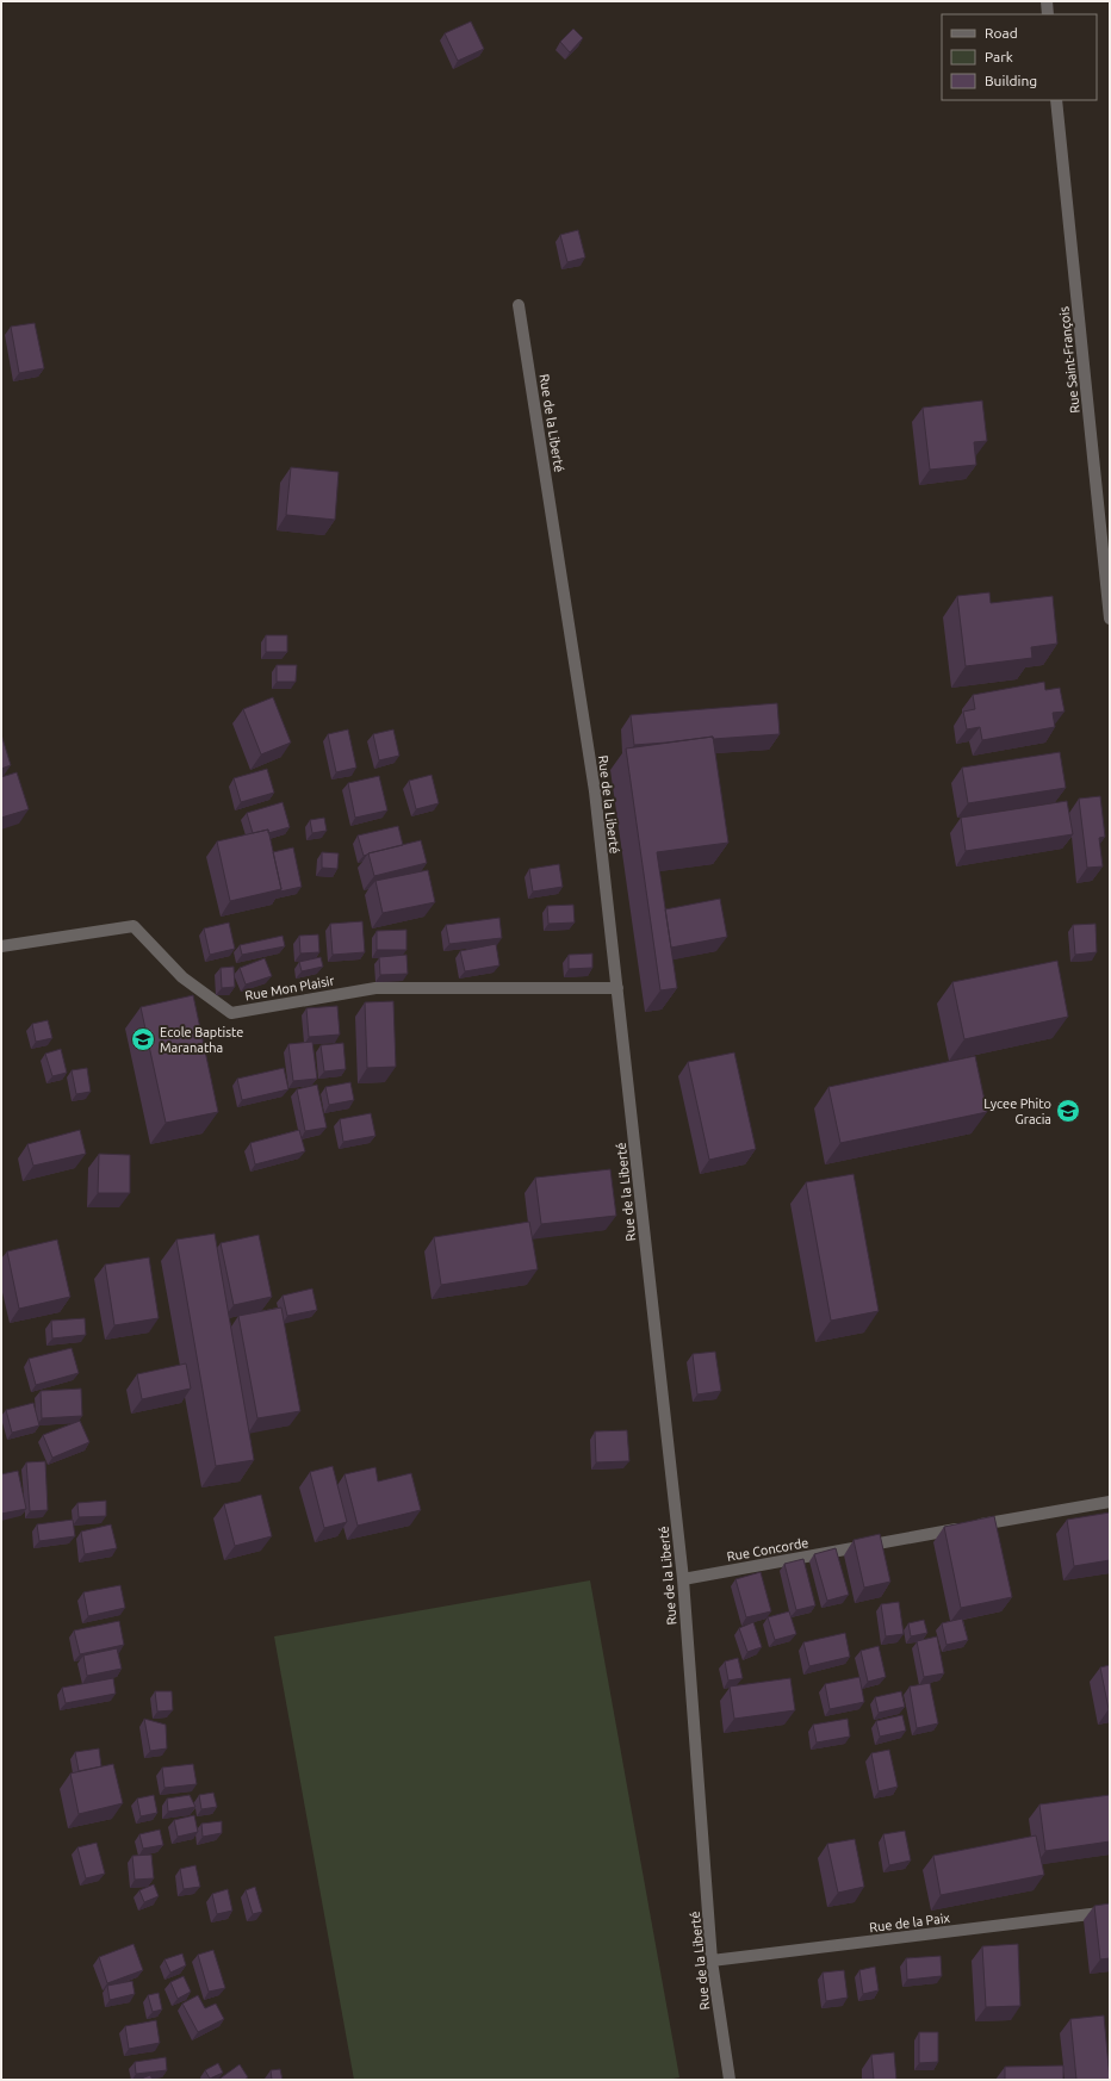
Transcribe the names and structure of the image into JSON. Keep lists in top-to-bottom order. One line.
{"streets":{"street":["Rue Saint-François","Rue de la Liberté","Rue Mon Plaisir","Rue Concorde","Rue de la Paix"]},"crossings":[["Rue de la Liberté","Rue Mon Plaisir"],["Rue de la Liberté","Rue Concorde"],["Rue de la Liberté","Rue de la Paix"]],"places":{"school or university":["Ecole Baptiste Maranatha","Lycee Phito Gracia"]},"legend":["Road","Park","Building"]}
